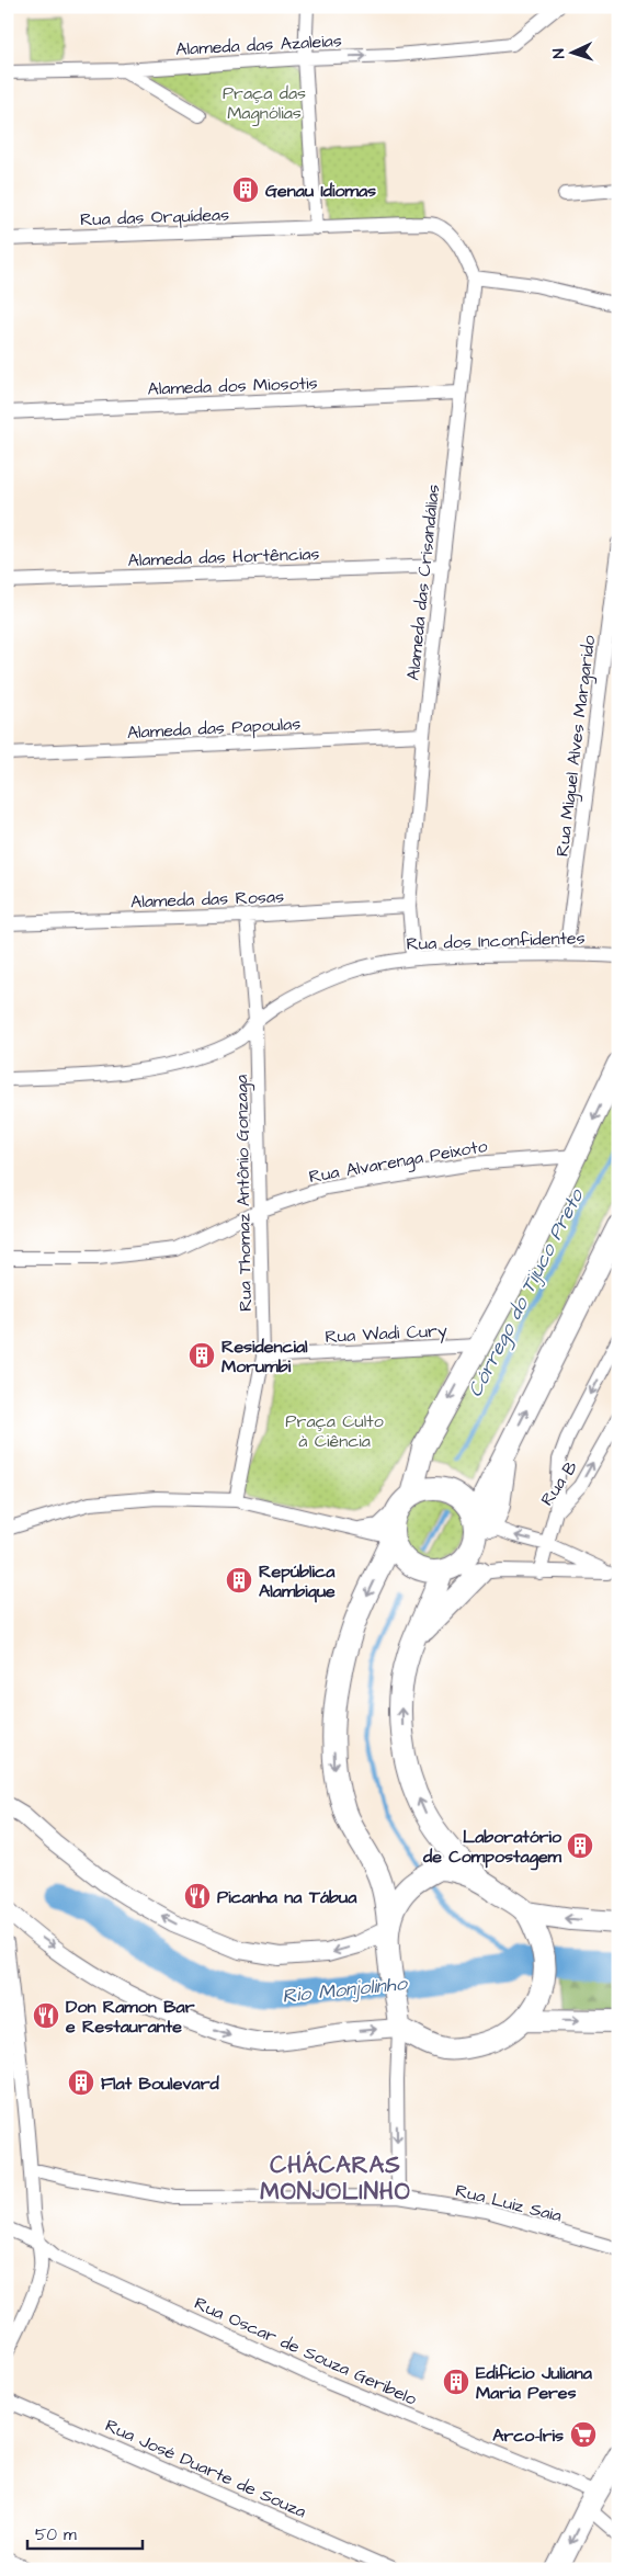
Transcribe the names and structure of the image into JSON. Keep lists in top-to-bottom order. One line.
{"streets":{"street":["Alameda das Azaleias","Rua das Orquídeas","Alameda dos Miosotis","Alameda das Hortências","Alameda das Crisandálias","Alameda das Papoulas","Rua Miguel Alves Margarido","Alameda das Rosas","Rua dos Inconfidentes","Rua Alvarenga Peixoto","Rua Thomaz Antônio Gonzaga","Rua Wadi Cury","Rua B","Rua Luiz Saia","Rua Oscar de Souza Geribelo","Rua José Duarte de Souza"]},"crossings":[["Rua das Orquídeas","Alameda das Crisandálias"],["Alameda dos Miosotis","Alameda das Crisandálias"],["Alameda das Hortências","Alameda das Crisandálias"],["Alameda das Crisandálias","Alameda das Papoulas"],["Alameda das Crisandálias","Alameda das Rosas"],["Alameda das Crisandálias","Rua dos Inconfidentes"],["Rua Miguel Alves Margarido","Rua dos Inconfidentes"],["Alameda das Rosas","Rua Thomaz Antônio Gonzaga"],["Rua dos Inconfidentes","Rua Thomaz Antônio Gonzaga"],["Rua Alvarenga Peixoto","Rua Thomaz Antônio Gonzaga"],["Rua Thomaz Antônio Gonzaga","Rua Wadi Cury"]],"one_way":["Alameda das Azaleias"],"districts":["CHÁCARAS MONJOLINHO"],"water":["Córrego do Tijuco Preto","Rio Monjolinho"],"parks":["Praça das Magnólias","Praça Culto à Ciência"],"places":{"building":["Genau Idiomas","Residencial Morumbi","República Alambique","Laboratório de Compostagem","Flat Boulevard","Edifício Juliana Maria Peres"],"restaurant":["Picanha na Tábua","Don Ramon Bar e Restaurante"],"supermarket":["Arco-Íris"]},"scale_bar":"50 m","north":"left"}
